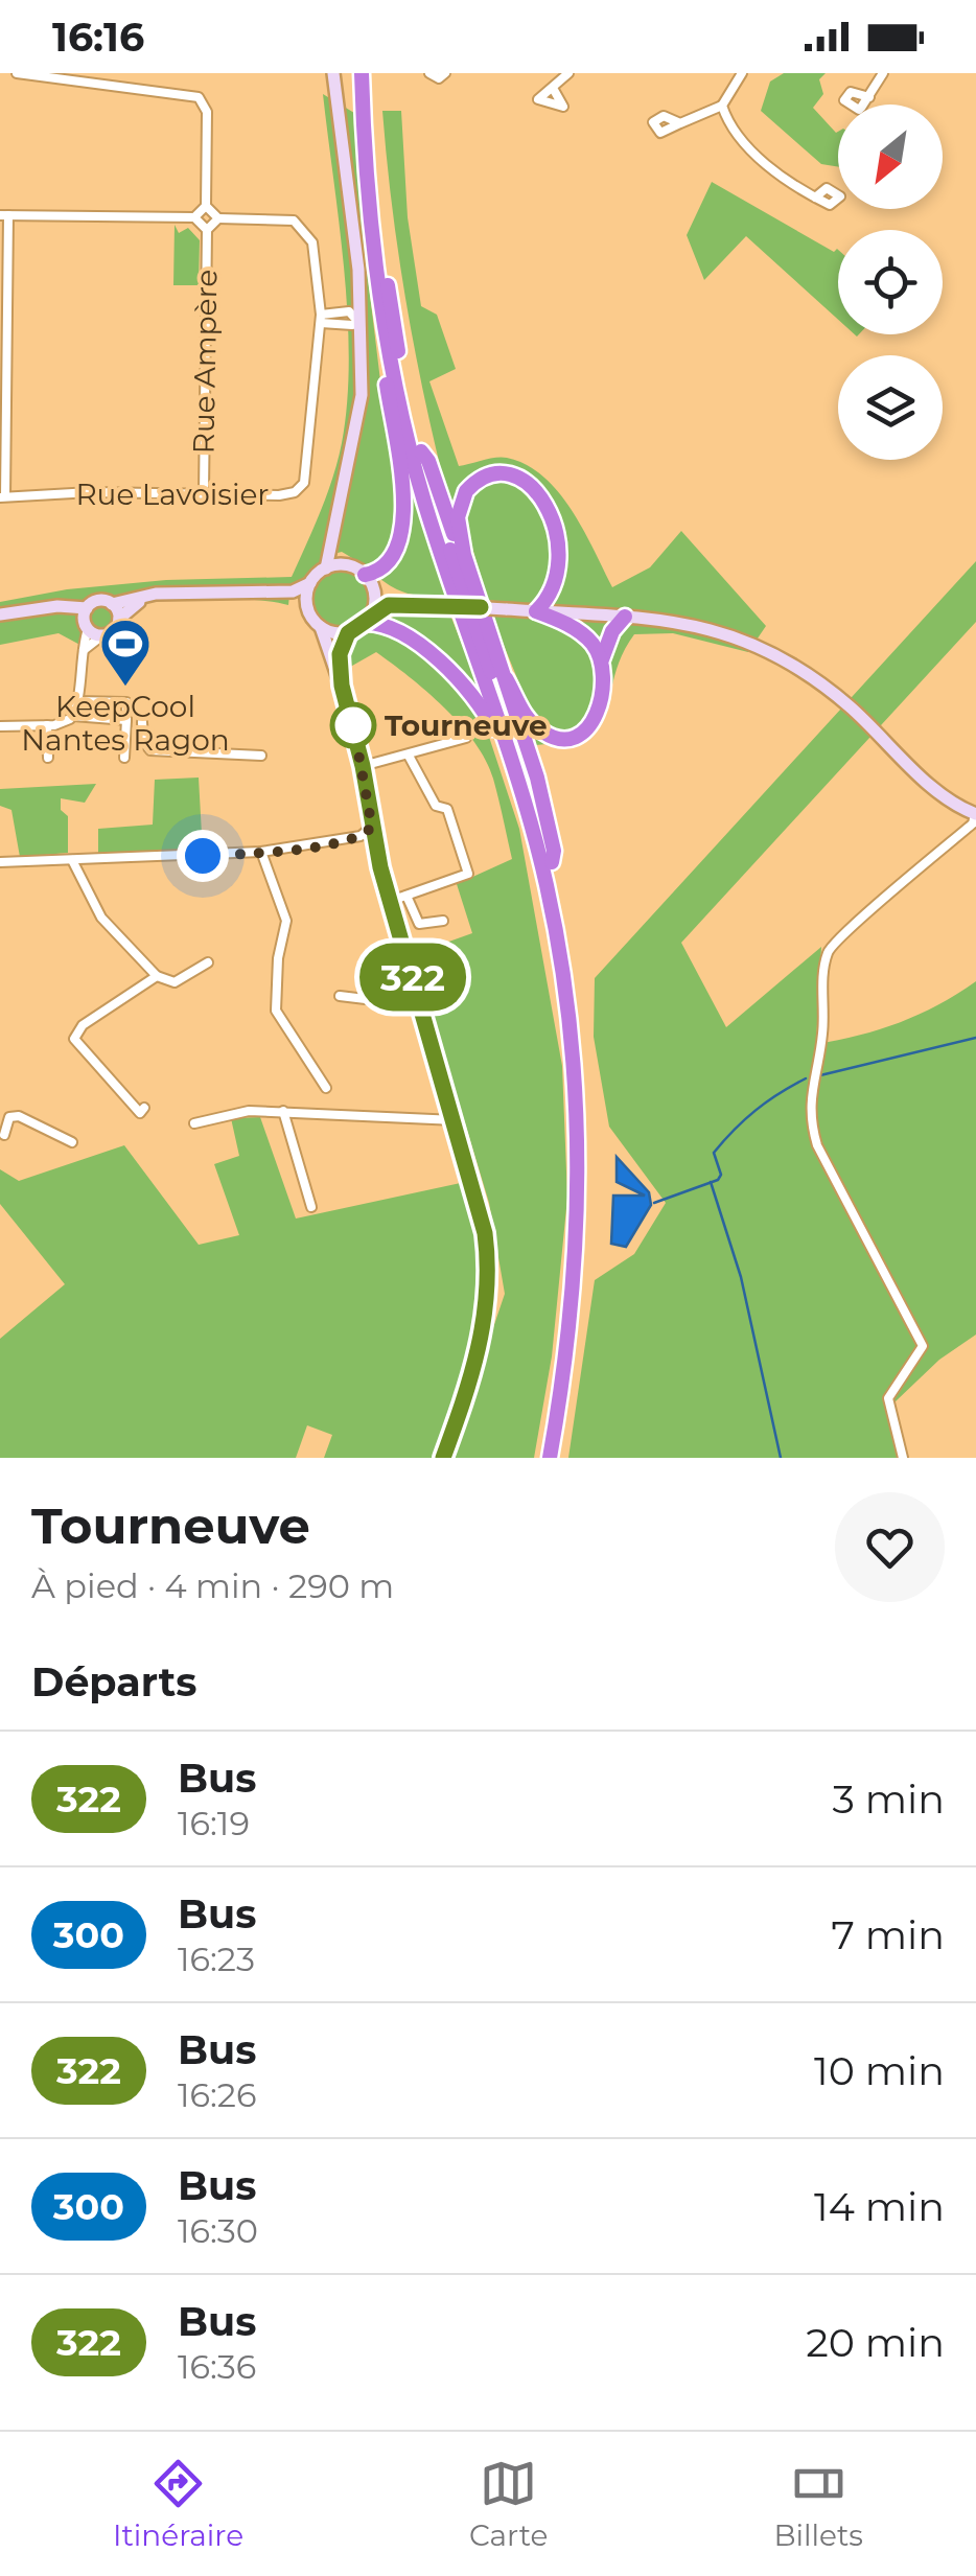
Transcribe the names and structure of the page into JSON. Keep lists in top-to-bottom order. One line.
{"streets":{"street":["Rue Ampère","Rue Lavoisier"]},"crossings":[["Rue Ampère","Rue Lavoisier"]],"places":{"sports":["KeepCool Nantes Ragon"],"other":["Tourneuve"]},"lines":["bus line 322"],"north":"bottom left","page":{"status":"16:16","on_map":"322","heading":[["Tourneuve","À pied · 4 min · 290 m"],"Départs"],"list":[{"mark":"322","name":"Bus","note":"16:19","value":"3 min"},{"mark":"300","name":"Bus","note":"16:23","value":"7 min"},{"mark":"322","name":"Bus","note":"16:26","value":"10 min"},{"mark":"300","name":"Bus","note":"16:30","value":"14 min"},{"mark":"322","name":"Bus","note":"16:36","value":"20 min"}],"tabs":["Itinéraire","Carte","Billets"]}}
